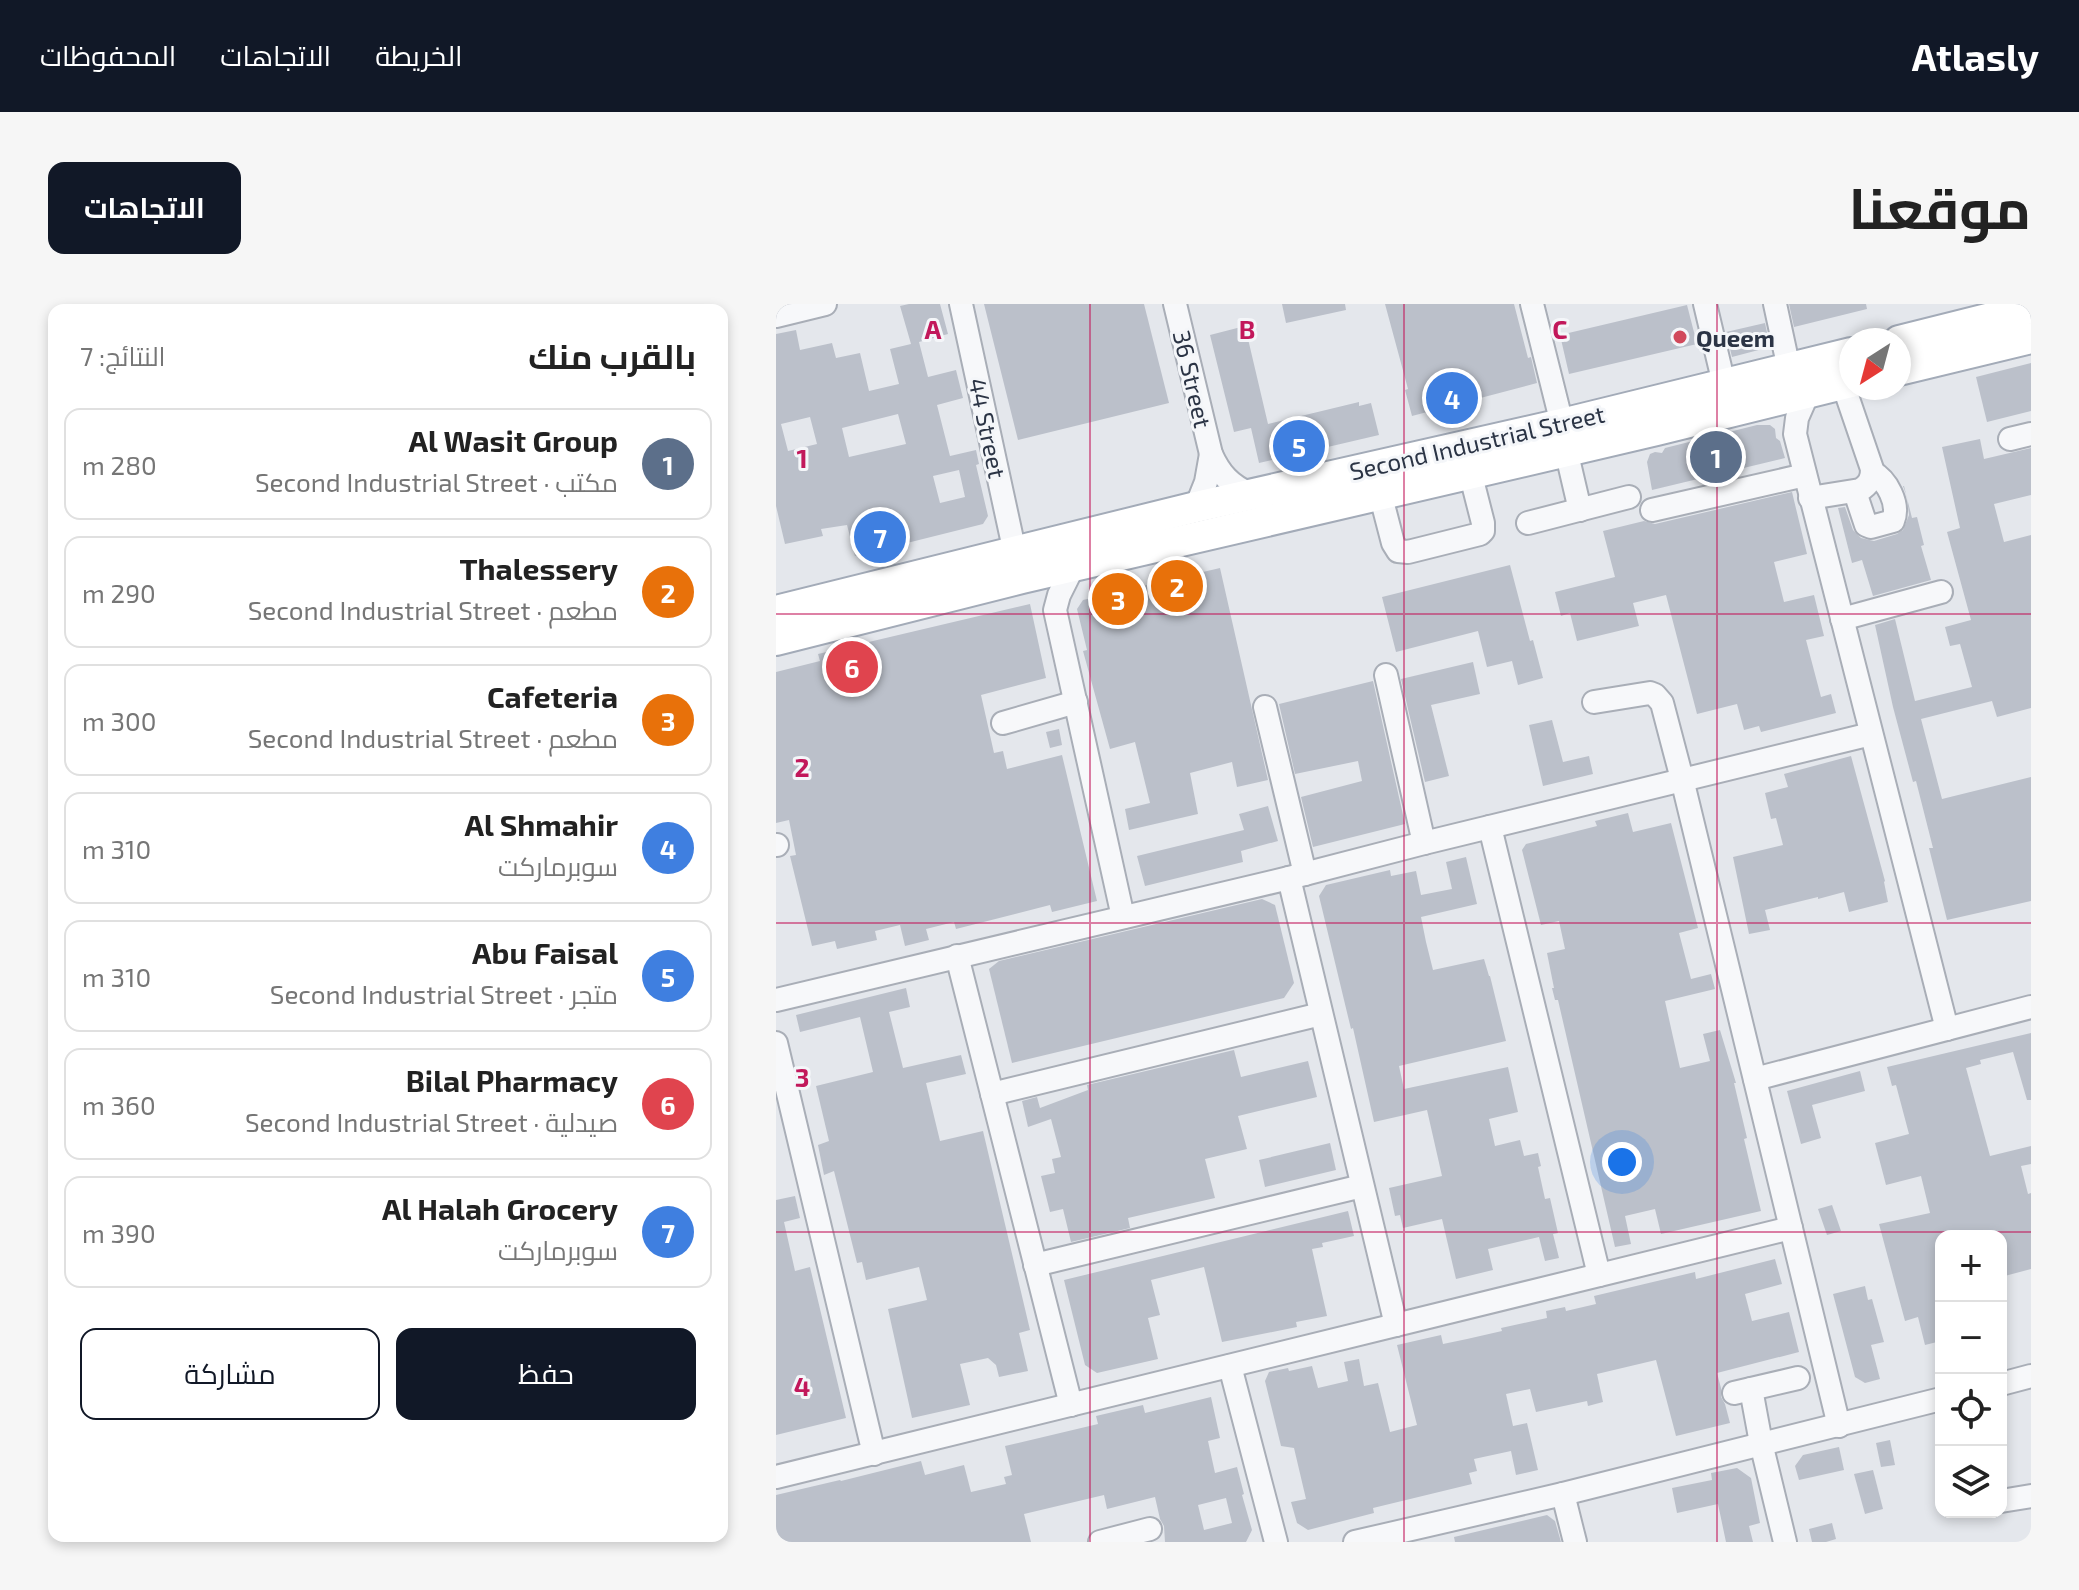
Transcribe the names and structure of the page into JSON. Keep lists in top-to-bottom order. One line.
{"streets":{"main road":["Second Industrial Street"],"lane":["36 Street","44 Street"]},"crossings":[["36 Street","Second Industrial Street"],["44 Street","Second Industrial Street"]],"places":["Queem"],"north":"bottom left","page":{"header":"Atlasly","nav":["الخريطة","الاتجاهات","المحفوظات"],"title":"موقعنا","buttons":["الاتجاهات",["حفظ","مشاركة"]],"heading":["بالقرب منك","النتائج: 7"],"pins":["4","5","1","7","2","3","6"],"list":[{"mark":"1","name":"Al Wasit Group","note":"مكتب · Second Industrial Street","value":"280 m"},{"mark":"2","name":"Thalessery","note":"مطعم · Second Industrial Street","value":"290 m"},{"mark":"3","name":"Cafeteria","note":"مطعم · Second Industrial Street","value":"300 m"},{"mark":"4","name":"Al Shmahir","note":"سوبرماركت","value":"310 m"},{"mark":"5","name":"Abu Faisal","note":"متجر · Second Industrial Street","value":"310 m"},{"mark":"6","name":"Bilal Pharmacy","note":"صيدلية · Second Industrial Street","value":"360 m"},{"mark":"7","name":"Al Halah Grocery","note":"سوبرماركت","value":"390 m"}],"map_buttons":["+","−"]},"grid":{"columns":["A","B","C"],"rows":["1","2","3","4"]}}
